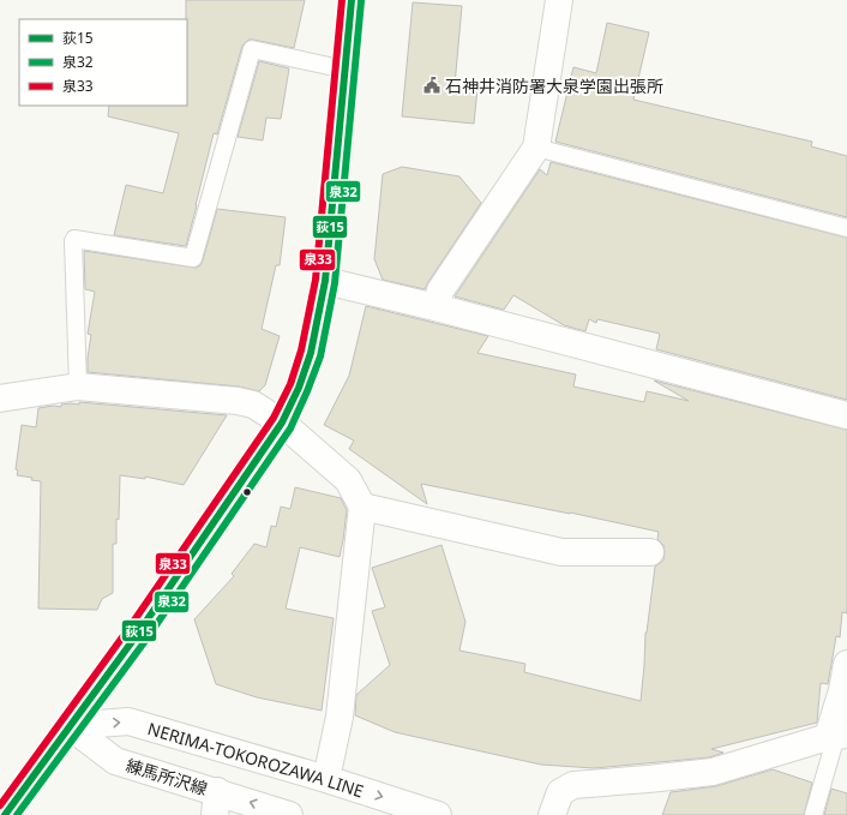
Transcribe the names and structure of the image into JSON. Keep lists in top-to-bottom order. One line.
{"streets":{"street":["NERIMA-TOKOROZAWA LINE","練馬所沢線"]},"crossings":[["NERIMA-TOKOROZAWA LINE","練馬所沢線"]],"one_way":["NERIMA-TOKOROZAWA LINE"],"places":{"public building":["石神井消防署大泉学園出張所"]},"lines":["transit line 荻15","transit line 泉33","transit line 泉32"],"legend":["荻15","泉32","泉33"]}
